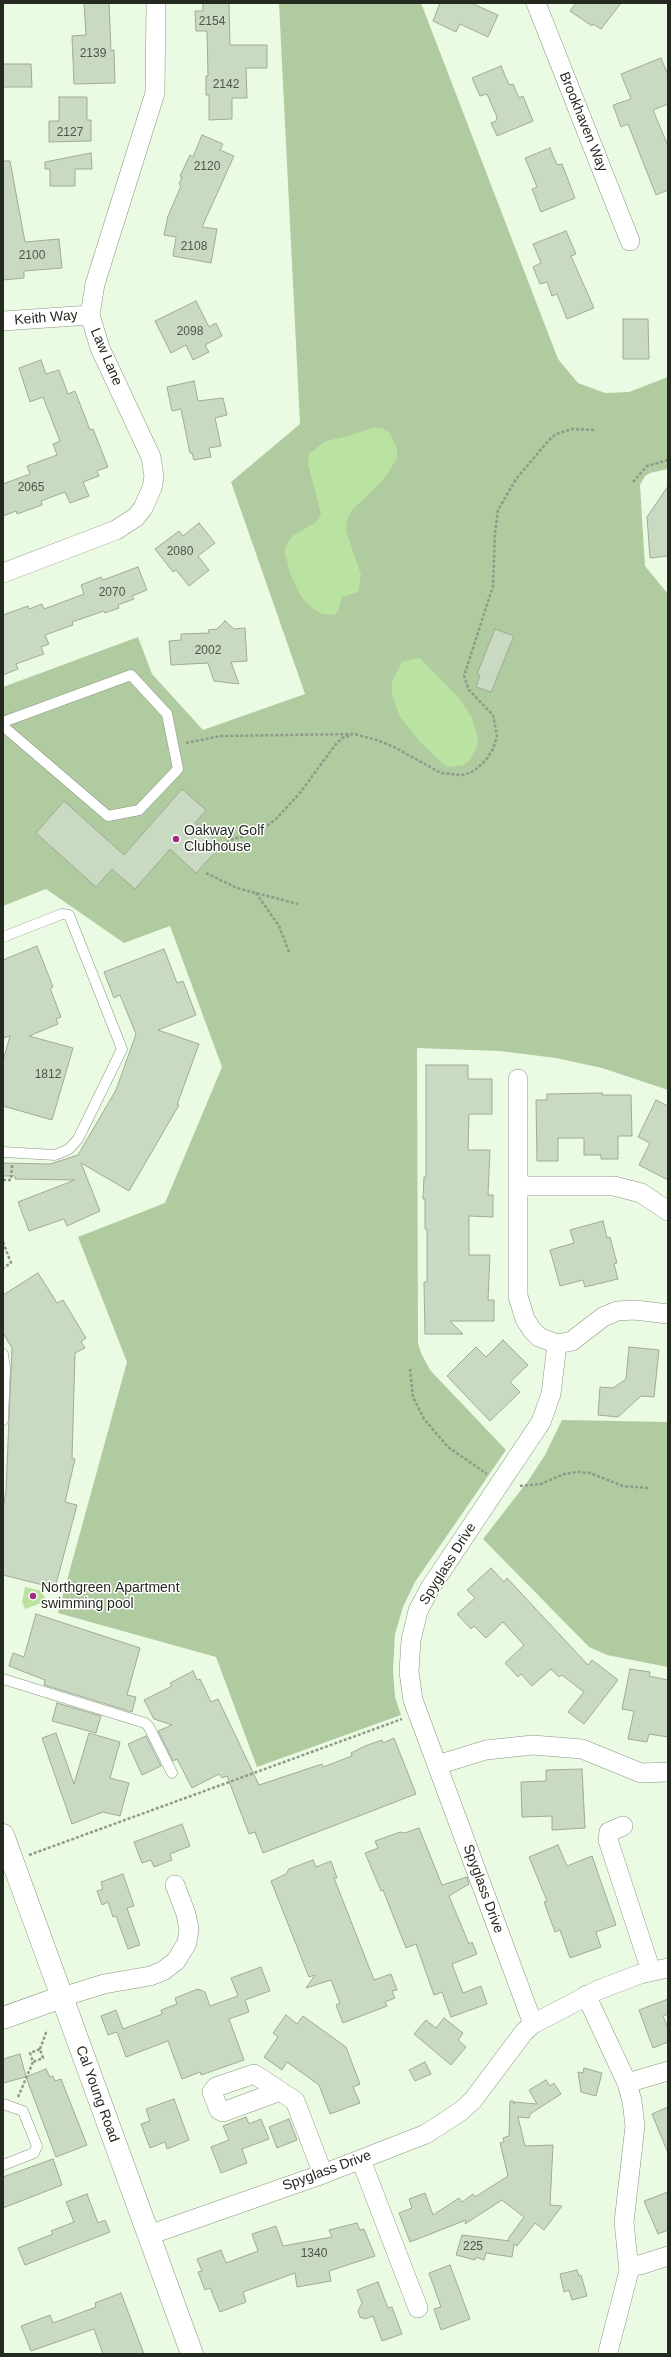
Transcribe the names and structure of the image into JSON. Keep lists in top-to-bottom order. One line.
{"streets":{"main road":["Cal Young Road"],"street":["Brookhaven Way","Keith Way","Law Lane","Spyglass Drive"]},"crossings":[["Keith Way","Law Lane"],["Spyglass Drive","Cal Young Road"]],"places":["Oakway Golf Clubhouse","Northgreen Apartment swimming pool"],"house_numbers":["2154","2139","2142","2127","2120","2108","2100","2098","2065","2080","2070","2002","1812","225","1340"]}
